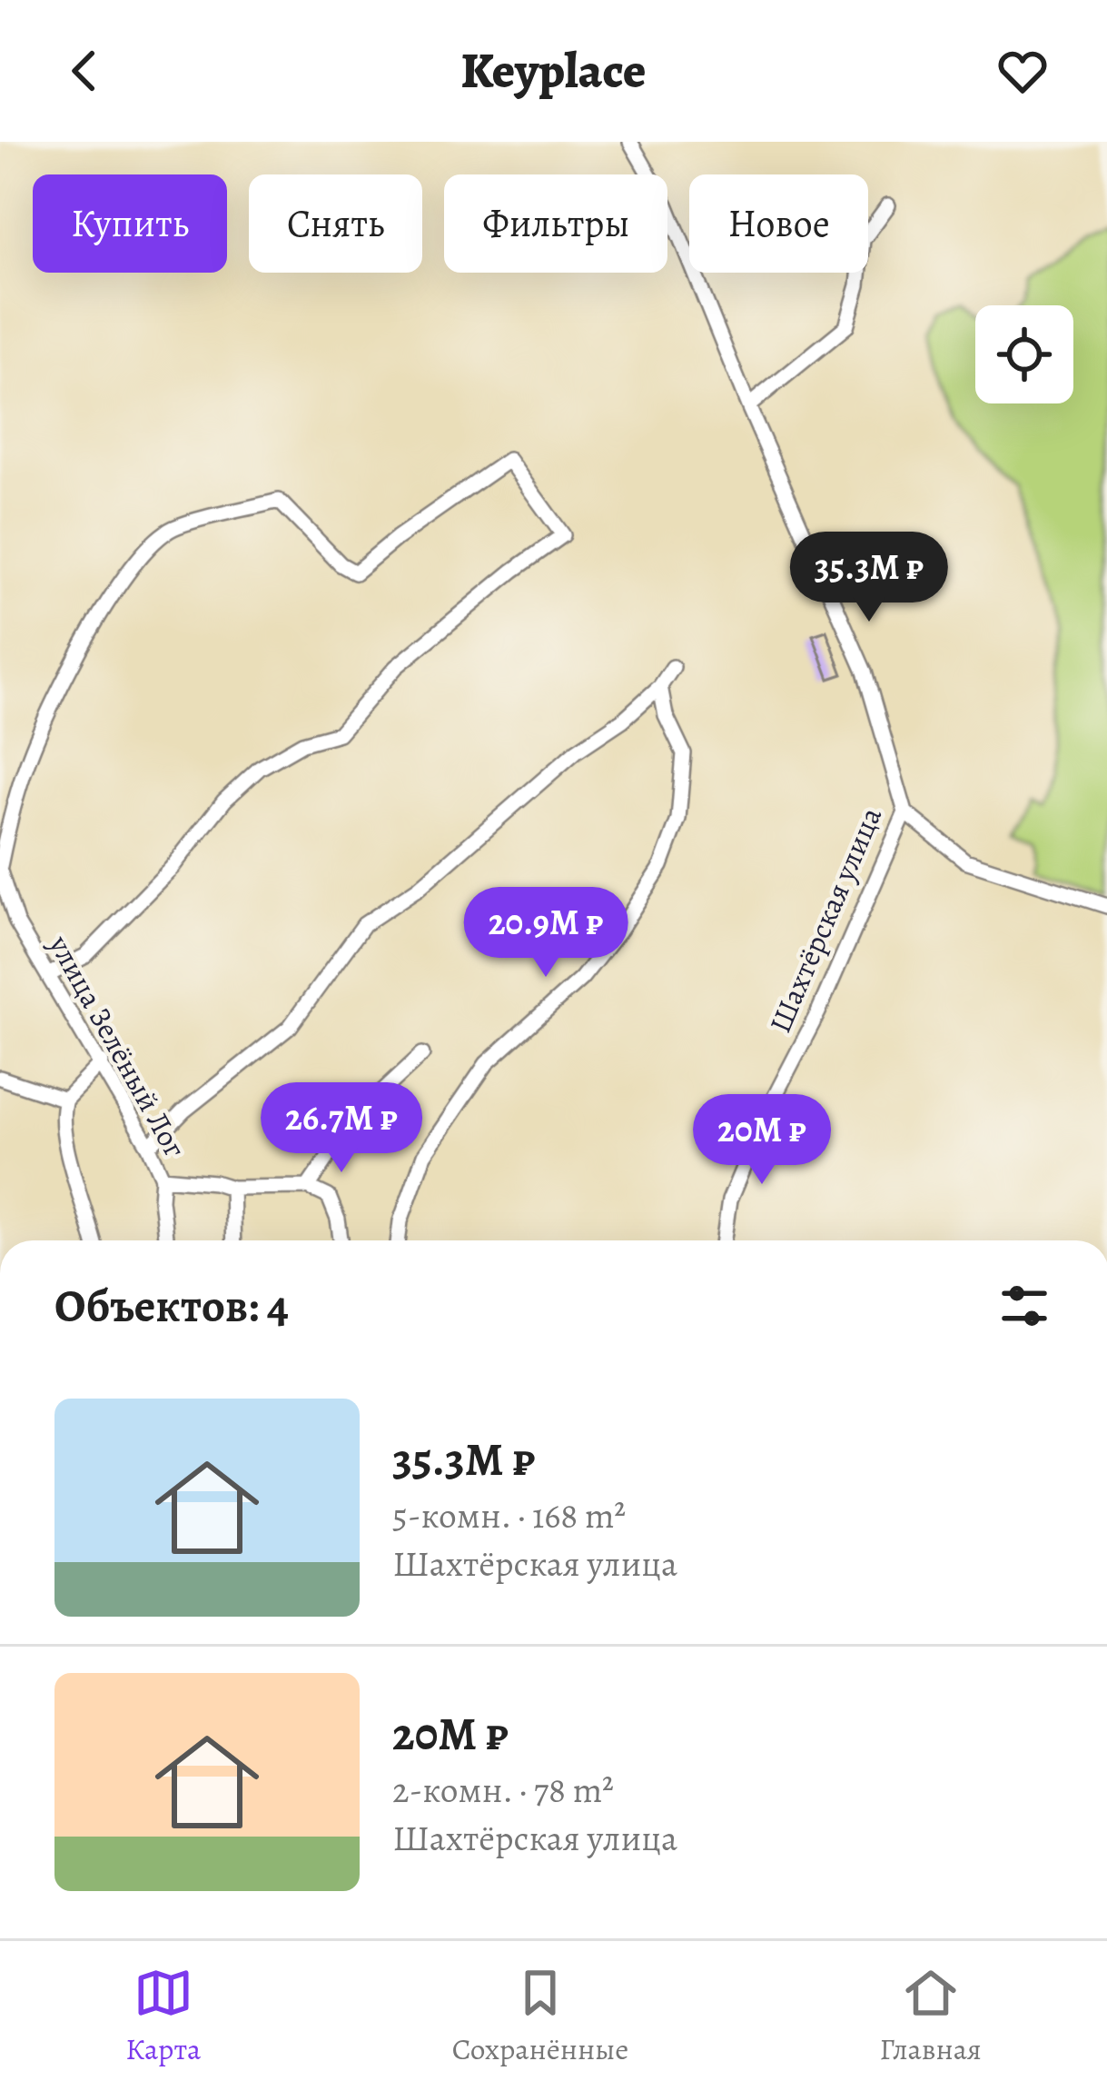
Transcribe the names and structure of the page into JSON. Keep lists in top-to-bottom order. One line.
{"streets":{"street":["Шахтёрская улица","улица Зелёный Лог"]},"page":{"header":"Keyplace","chip":["Купить","Снять","Фильтры","Новое"],"price":["35.3M ₽","20.9M ₽","26.7M ₽","20M ₽"],"heading":"Объектов: 4","list":[{"name":"35.3M ₽","note":"5-комн. · 168 m² · Шахтёрская улица"},{"name":"20M ₽","note":"2-комн. · 78 m² · Шахтёрская улица"}],"tabs":["Карта","Сохранённые","Главная"]}}
